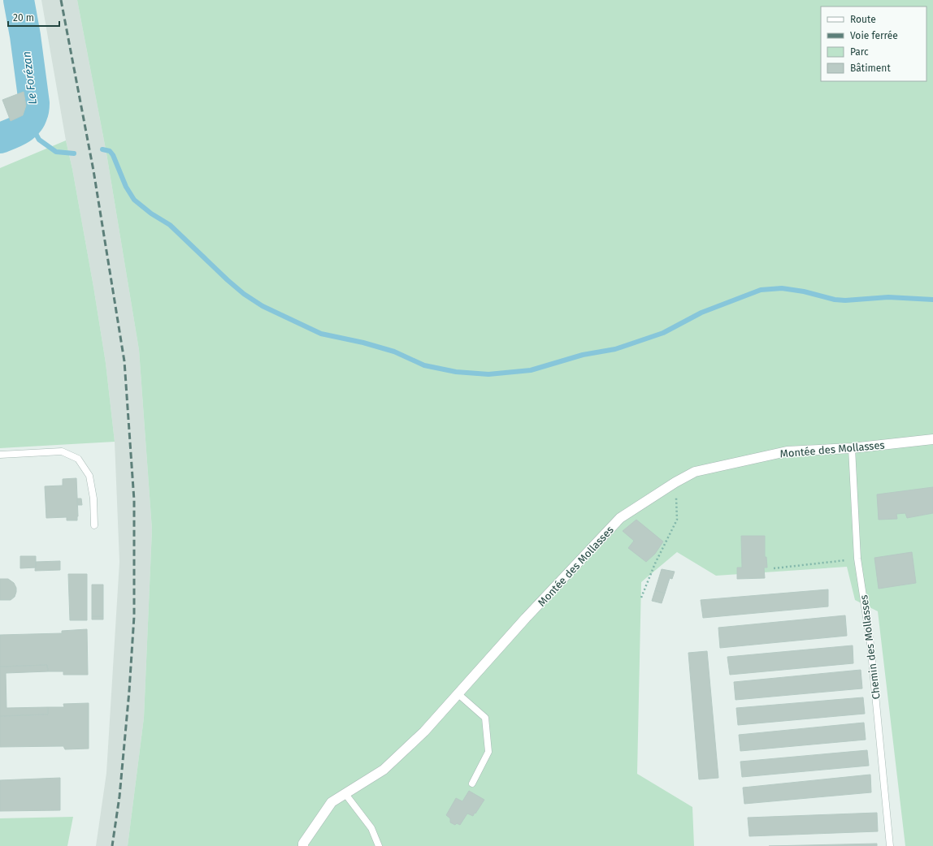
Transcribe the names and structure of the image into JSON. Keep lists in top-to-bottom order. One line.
{"streets":{"street":["Montée des Mollasses"],"lane":["Chemin des Mollasses"]},"crossings":[["Montée des Mollasses","Chemin des Mollasses"]],"water":["Le Forézan"],"legend":["Route","Voie ferrée","Parc","Bâtiment"],"scale_bar":"20 m"}
